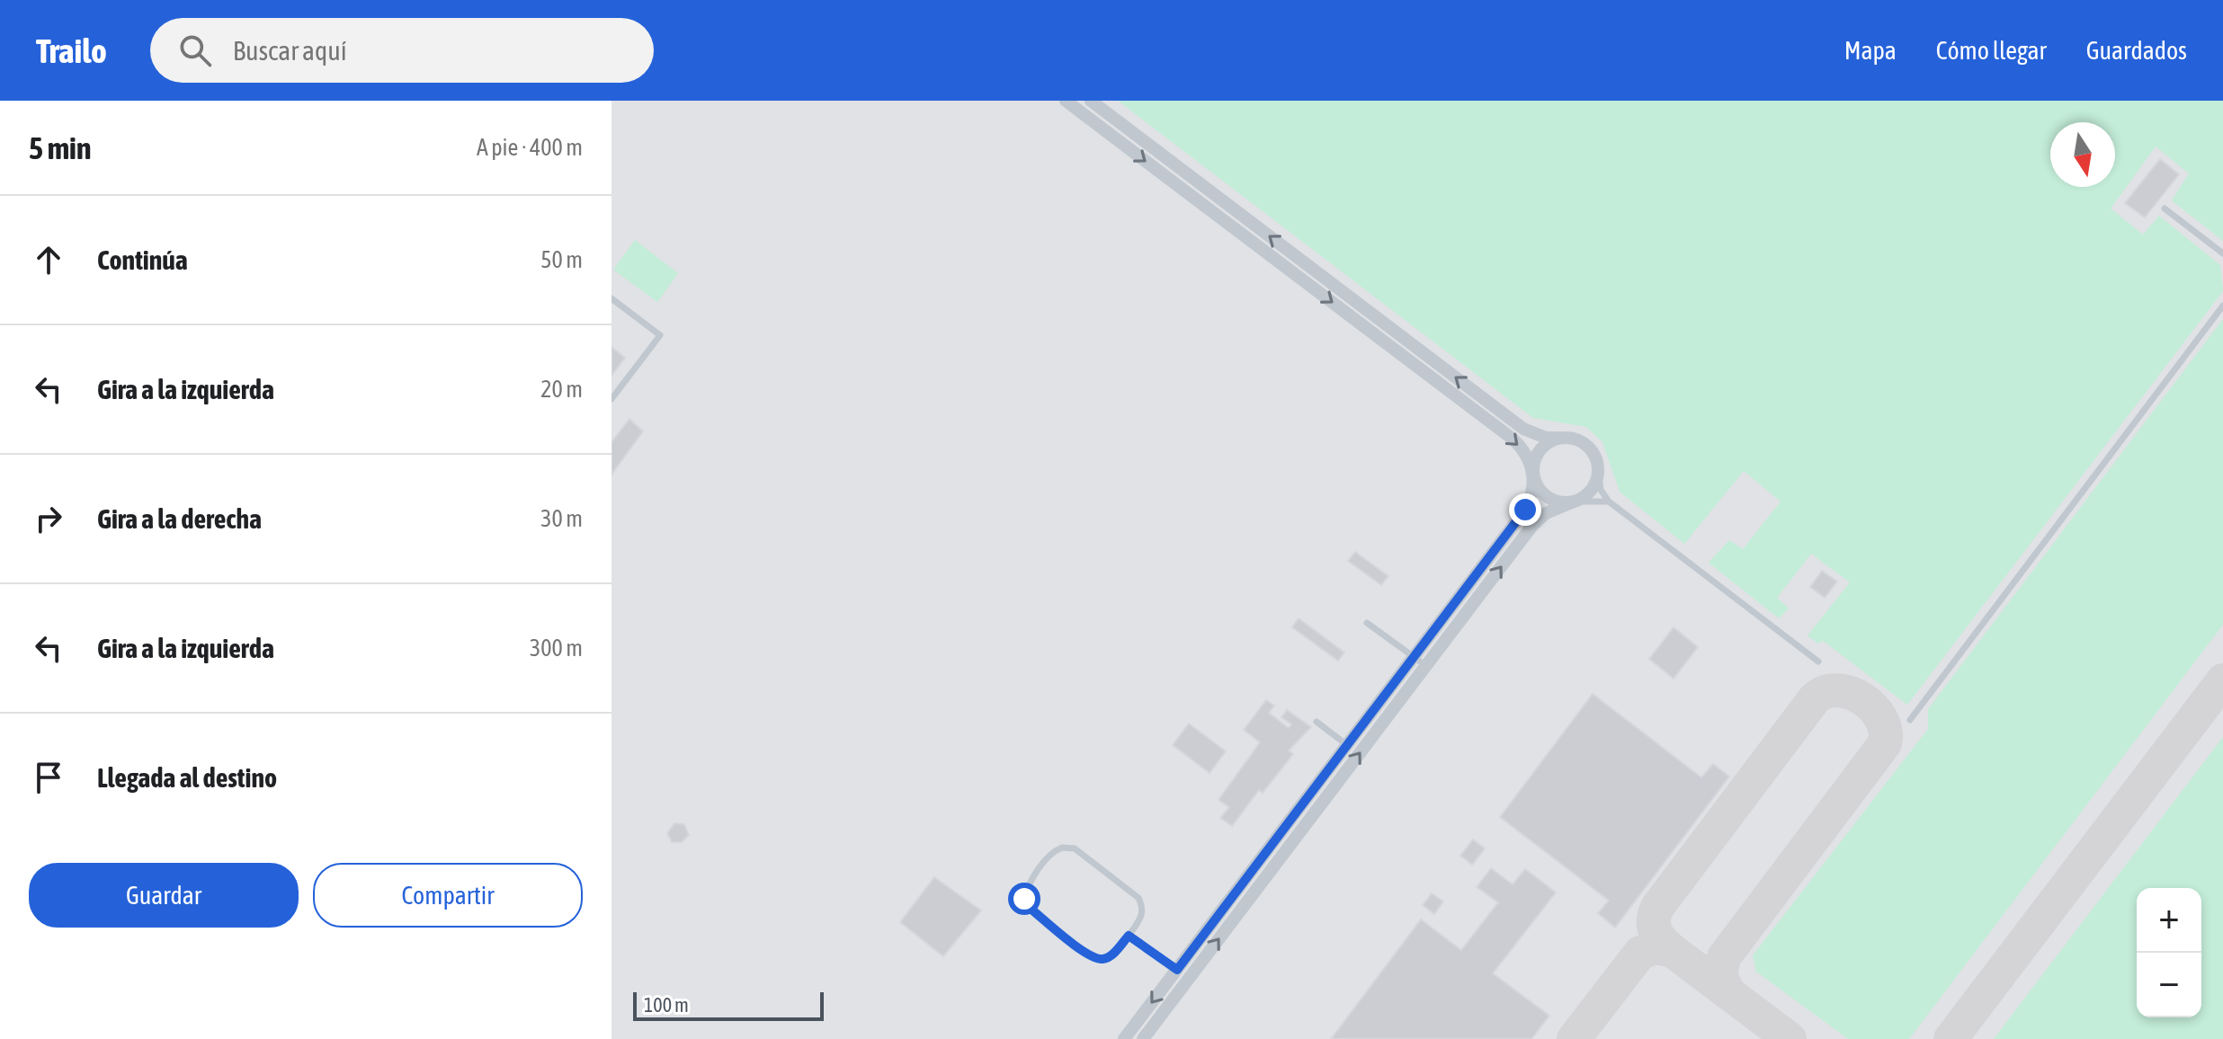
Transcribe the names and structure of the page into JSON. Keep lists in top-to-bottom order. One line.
{"scale_bar":"100 m","north":"bottom","page":{"header":"Trailo","search":"Buscar aquí","nav":["Mapa","Cómo llegar","Guardados"],"heading":["5 min","A pie · 400 m"],"list":[["Continúa","50 m"],["Gira a la izquierda","20 m"],["Gira a la derecha","30 m"],["Gira a la izquierda","300 m"],"Llegada al destino"],"buttons":["Guardar","Compartir"],"map_buttons":["+","−"],"scale":"100 m"}}
